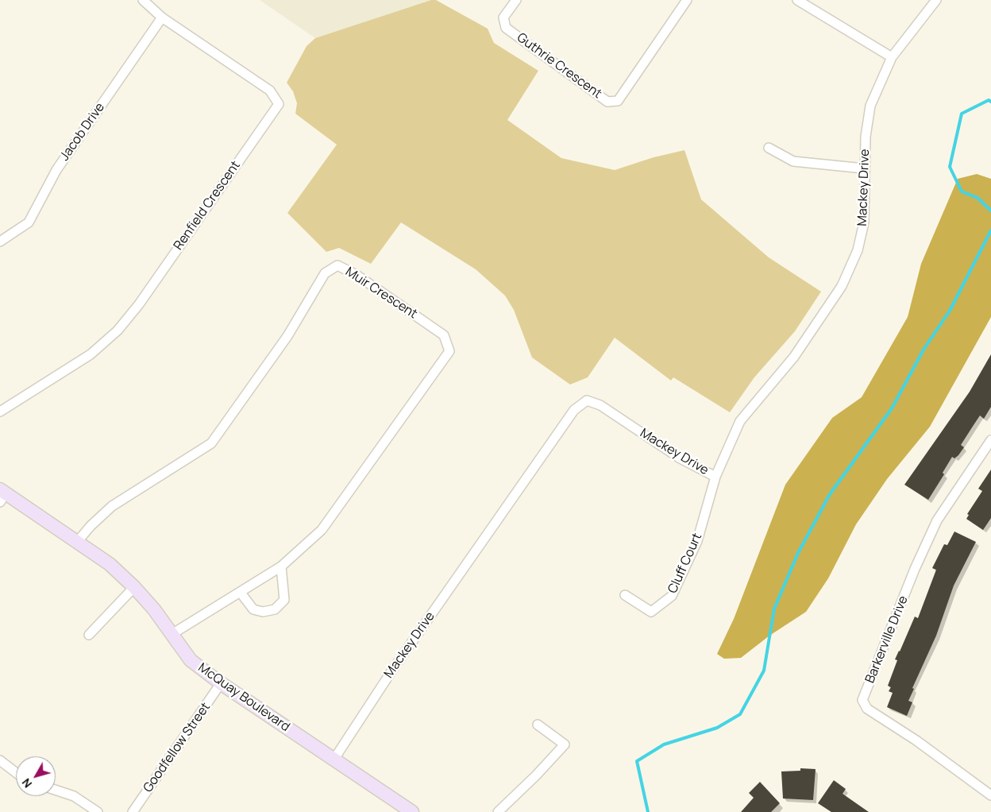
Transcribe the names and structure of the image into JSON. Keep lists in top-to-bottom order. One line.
{"streets":{"street":["Guthrie Crescent","Jacob Drive","Mackey Drive","Renfield Crescent","Muir Crescent","Cluff Court","Barkerville Drive","McQuay Boulevard","Goodfellow Street"]},"crossings":[["Jacob Drive","Renfield Crescent"],["Mackey Drive","Cluff Court"],["Mackey Drive","McQuay Boulevard"],["Muir Crescent","McQuay Boulevard"],["McQuay Boulevard","Goodfellow Street"]],"north":"bottom left"}
